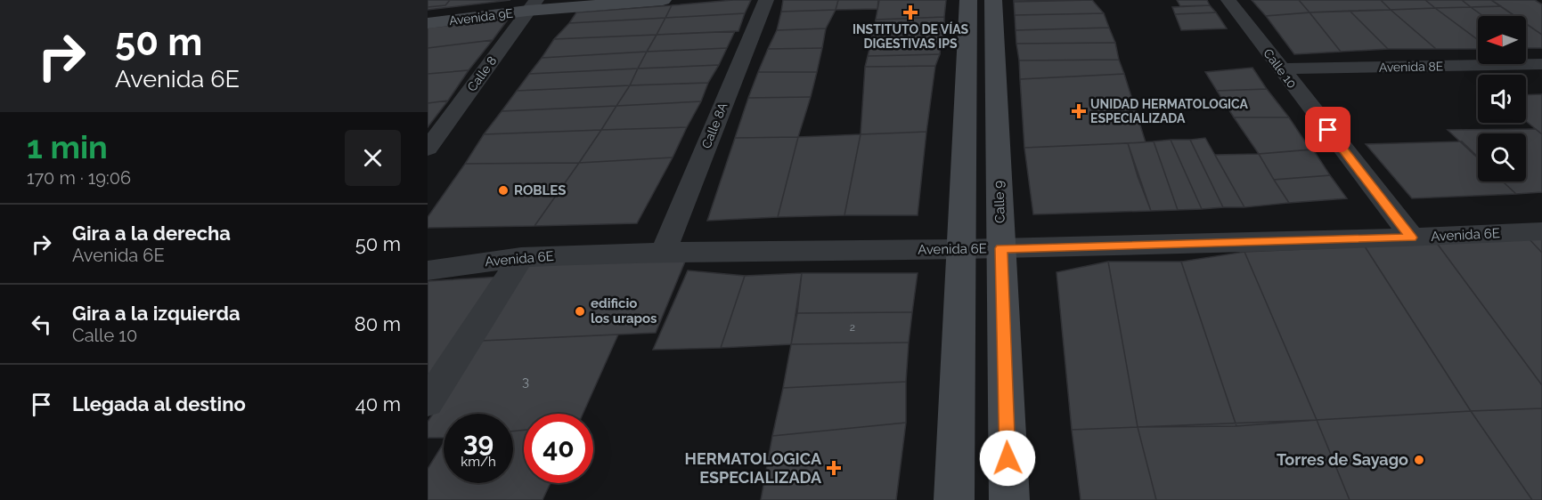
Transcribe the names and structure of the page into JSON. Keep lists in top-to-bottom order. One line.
{"streets":{"street":["Avenida 9E","Avenida 8E","Calle 10","Calle 8","Calle 8A","Calle 9","Avenida 6E"]},"crossings":[["Avenida 9E","Calle 8"],["Avenida 8E","Calle 10"],["Calle 10","Avenida 6E"],["Calle 8A","Avenida 6E"],["Calle 9","Avenida 6E"]],"places":{"health":["INSTITUTO DE VÍAS DIGESTIVAS IPS","UNIDAD HERMATOLOGICA ESPECIALIZADA","HERMATOLOGICA ESPECIALIZADA"],"other":["ROBLES","edificio los urapos","Torres de Sayago"]},"house_numbers":["2","3"],"north":"left","page":{"turn":["50 m","Avenida 6E"],"heading":["1 min","170 m · 19:06"],"list":[{"name":"Gira a la derecha","note":"Avenida 6E","value":"50 m"},{"name":"Gira a la izquierda","note":"Calle 10","value":"80 m"},{"name":"Llegada al destino","value":"40 m"}],"speed":"39 km/h","limit":"40"}}
